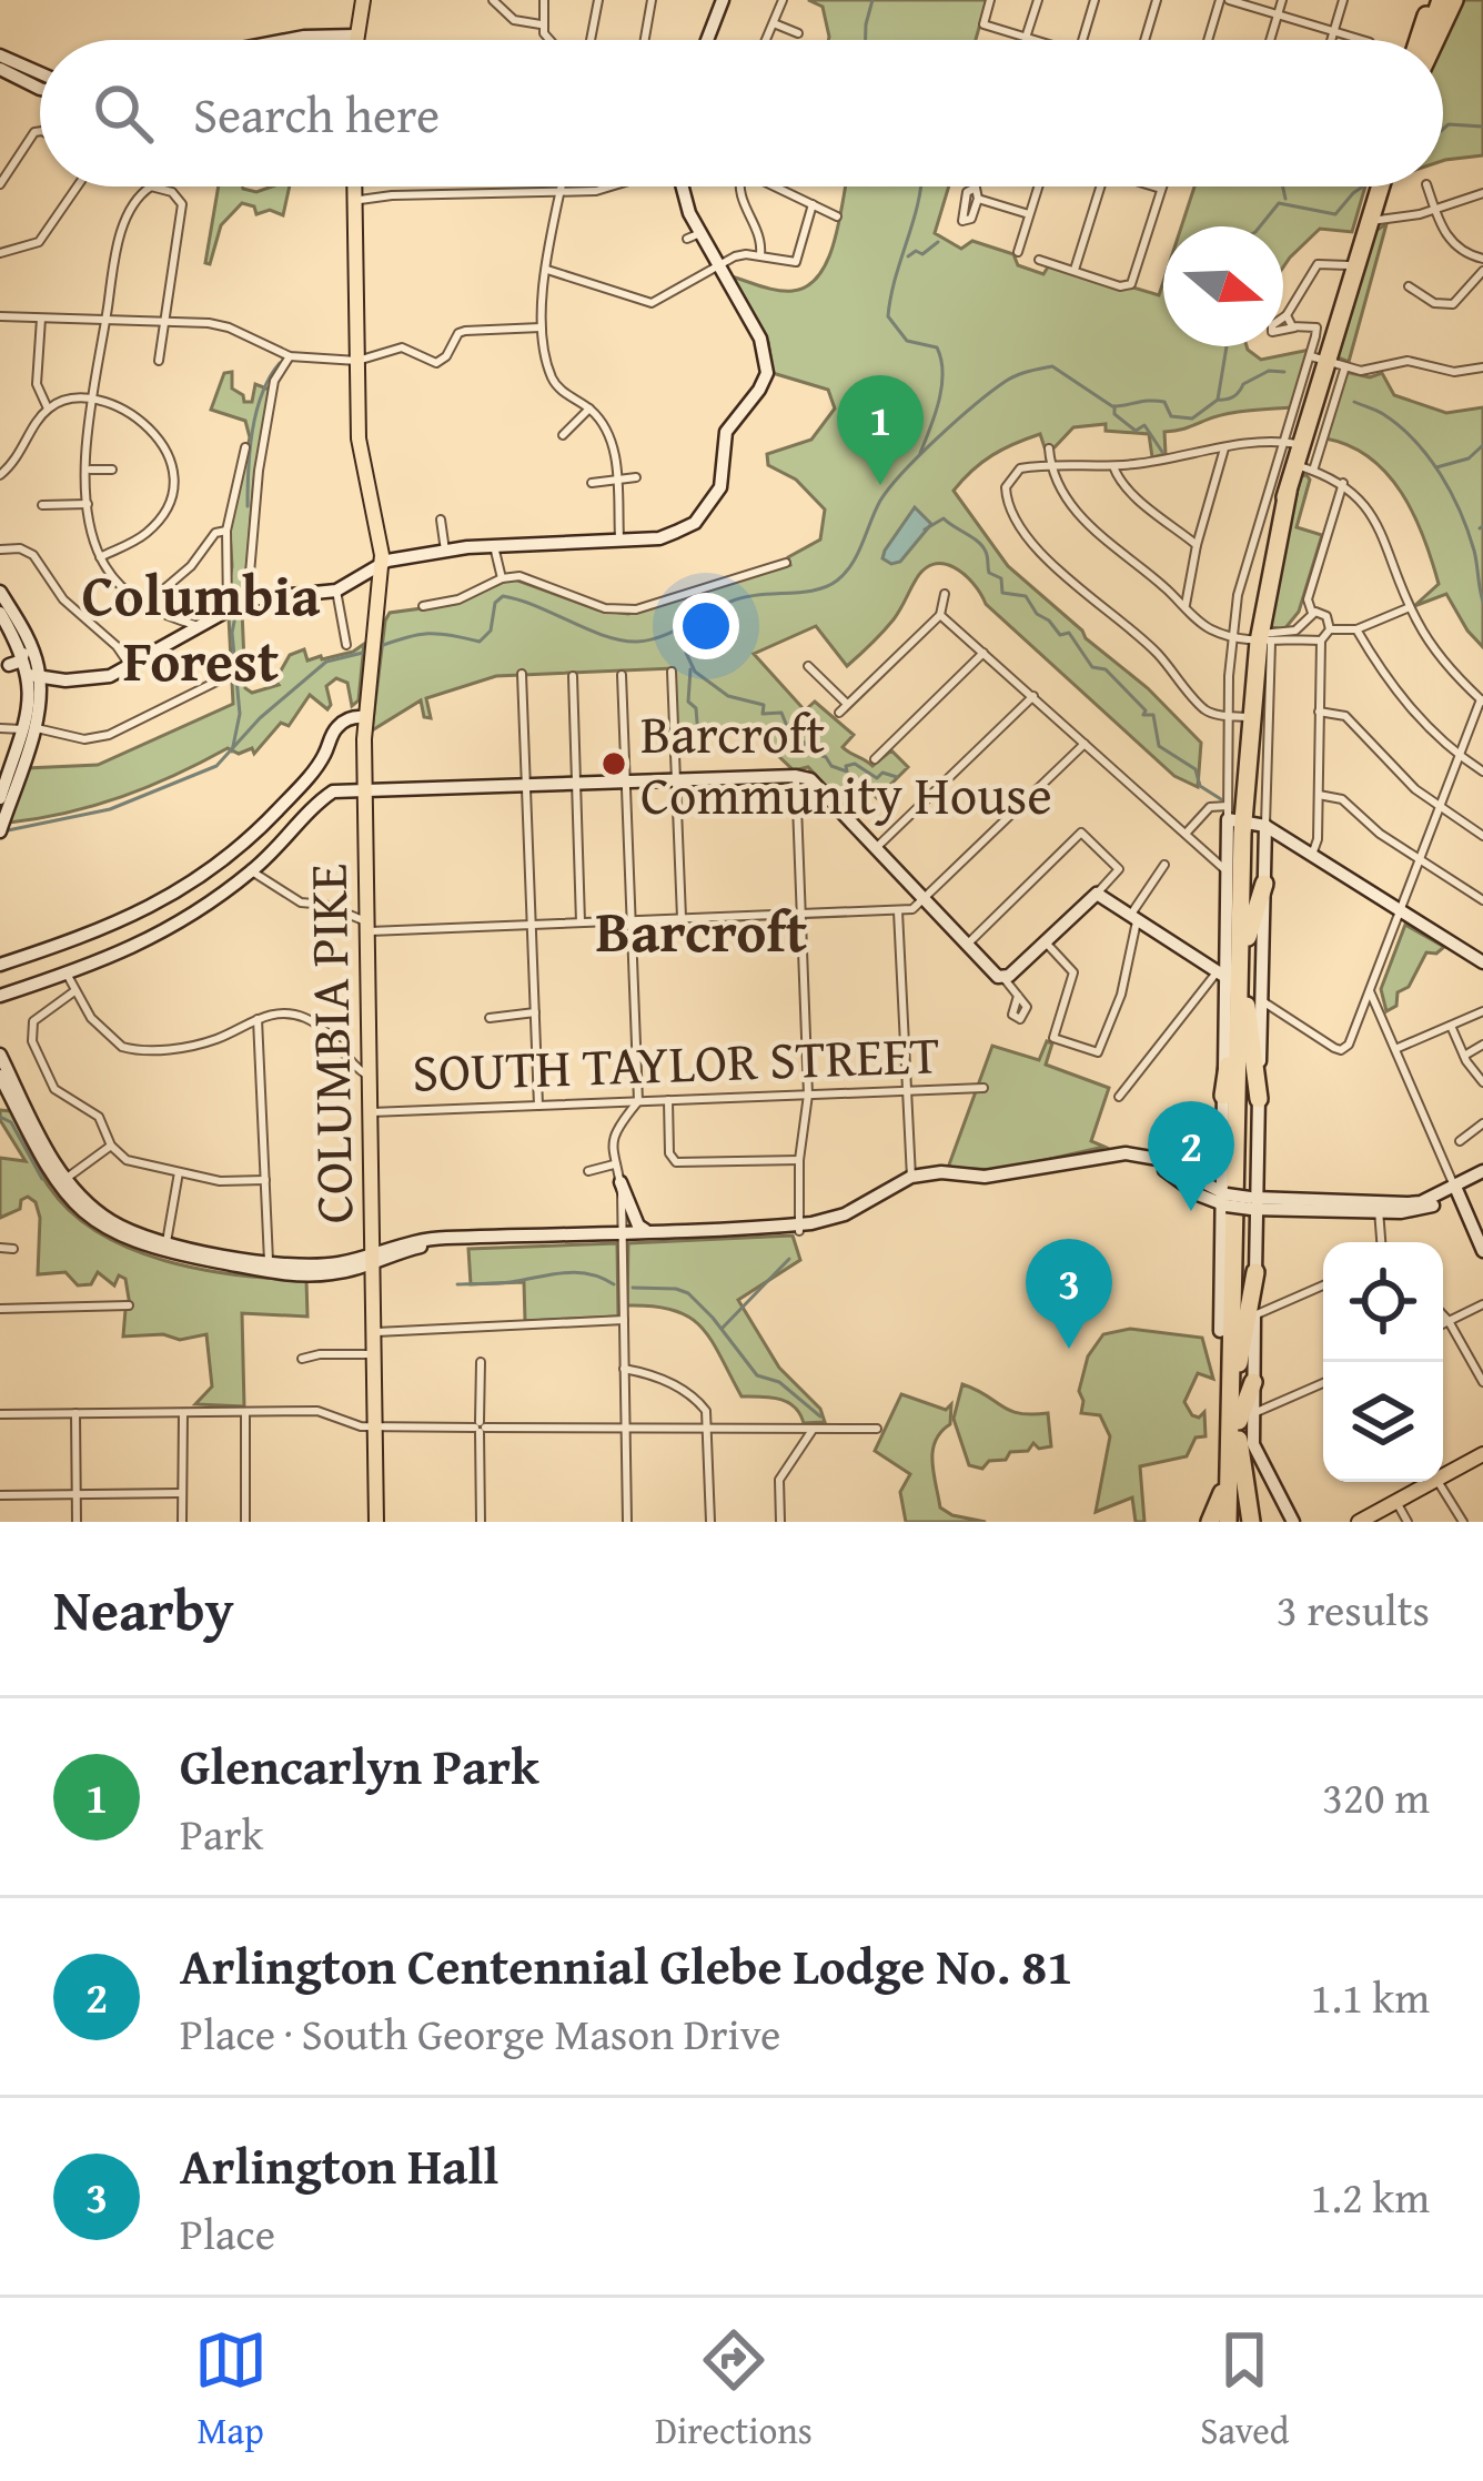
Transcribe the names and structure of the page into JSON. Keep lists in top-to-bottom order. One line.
{"streets":{"main road":["COLUMBIA PIKE"],"street":["SOUTH TAYLOR STREET"]},"crossings":[["COLUMBIA PIKE","SOUTH TAYLOR STREET"]],"districts":["Columbia Forest","Barcroft"],"places":["Barcroft Community House"],"north":"right","page":{"search":"Search here","pins":["1","2","3"],"heading":["Nearby","3 results"],"list":[{"mark":"1","name":"Glencarlyn Park","note":"Park","value":"320 m"},{"mark":"2","name":"Arlington Centennial Glebe Lodge No. 81","note":"Place · South George Mason Drive","value":"1.1 km"},{"mark":"3","name":"Arlington Hall","note":"Place","value":"1.2 km"}],"nav":["Map","Directions","Saved"]}}
